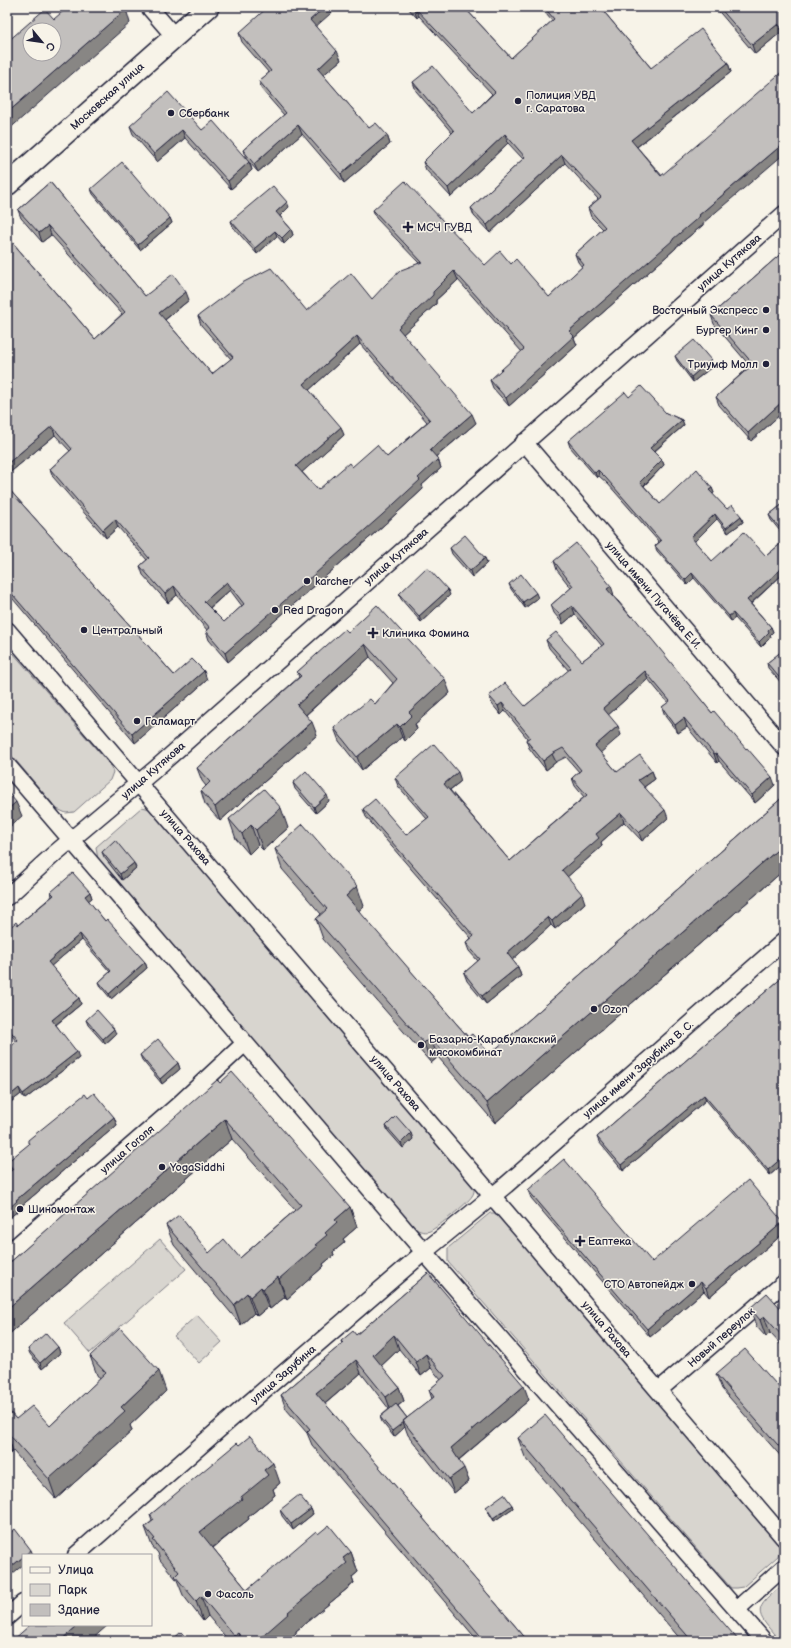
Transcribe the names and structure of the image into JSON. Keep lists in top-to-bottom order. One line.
{"streets":{"main road":["Московская улица"],"street":["улица Кутякова","улица имени Пугачёва Е.И.","улица Рахова","улица имени Зарубина В. С.","улица Гоголя","Новый переулок","улица Зарубина"]},"crossings":[["улица Кутякова","улица имени Пугачёва Е.И."],["улица Кутякова","улица Рахова"],["улица Рахова","улица имени Зарубина В. С."],["улица Рахова","Новый переулок"],["улица Рахова","улица Зарубина"],["улица имени Зарубина В. С.","улица Зарубина"]],"places":{"other":["Полиция УВД г. Саратова","Сбербанк","Восточный Экспресс","Бургер Кинг","Триумф Молл","karcher","Red Dragon","Центральный","Галамарт","Ozon","Базарно-Карабулакский мясокомбинат","YogaSiddhi","Шиномонтаж","СТО Автопейдж","Фасоль"],"health":["МСЧ ГУВД","Клиника Фомина","Еаптека"]},"legend":["Улица","Парк","Здание"],"north":"bottom right"}
